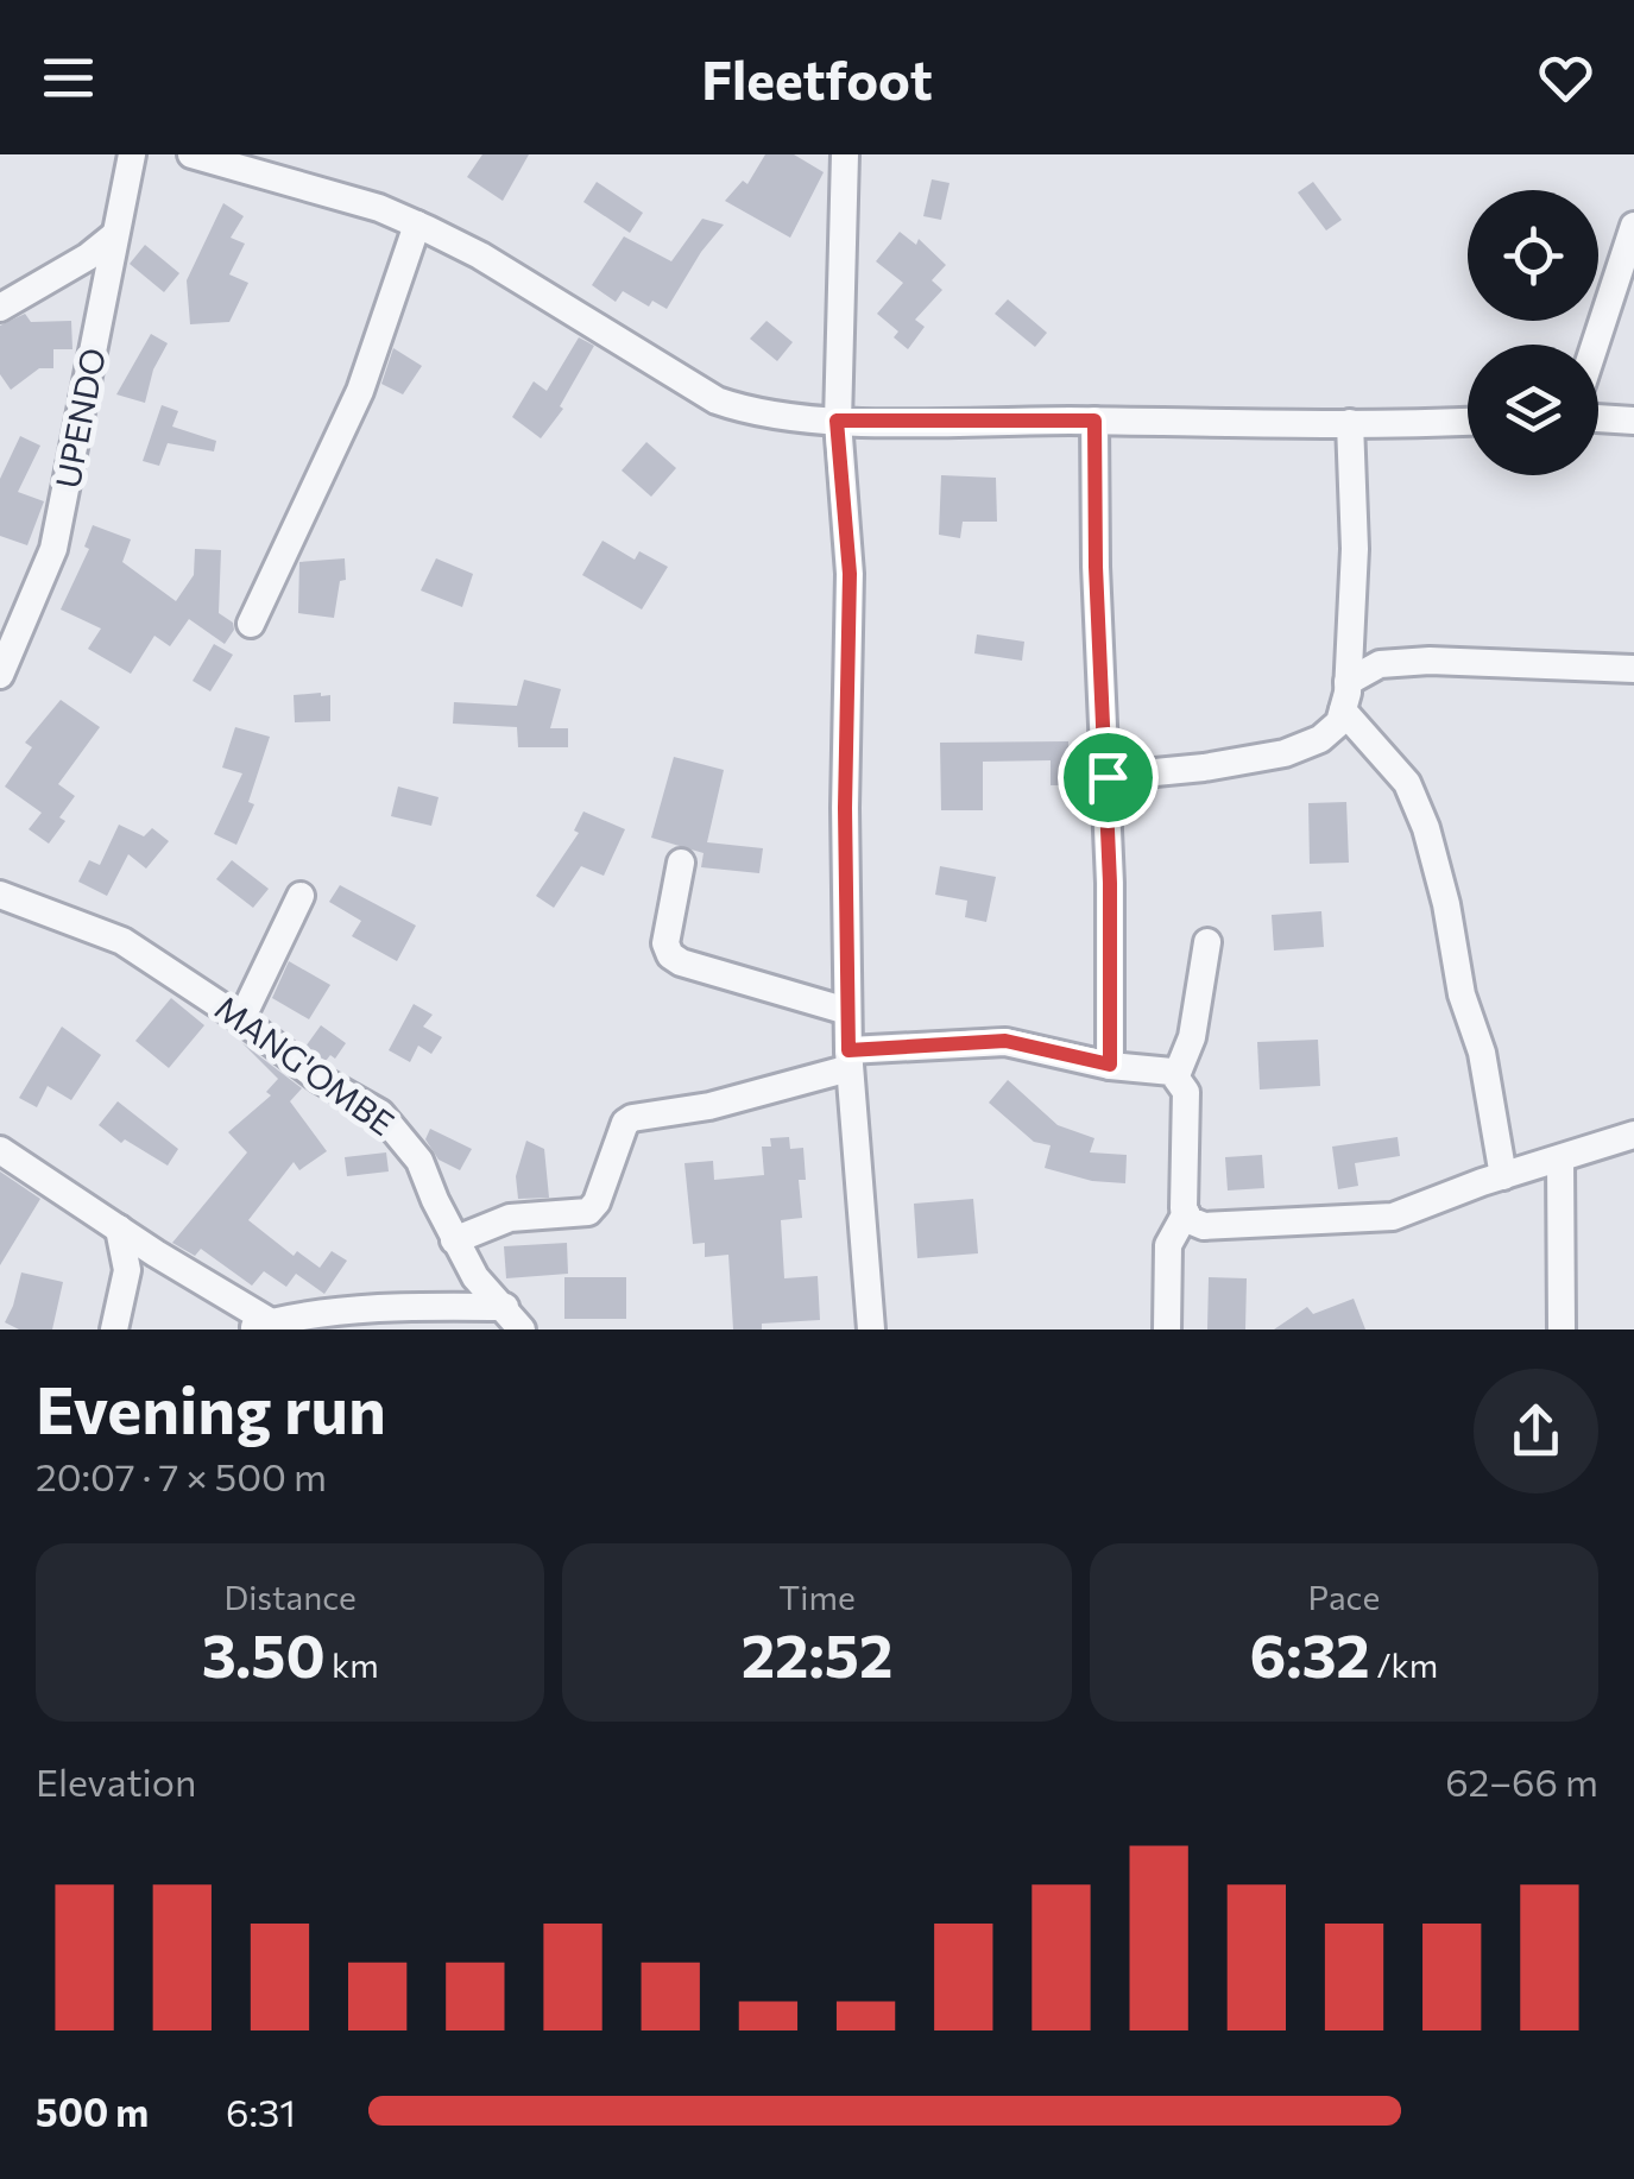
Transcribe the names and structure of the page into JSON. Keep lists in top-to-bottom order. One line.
{"streets":{"street":["UPENDO","MANG'OMBE"]},"page":{"header":"Fleetfoot","heading":["Evening run","20:07 · 7 × 500 m"],"stats":[["Distance","3.50 km"],["Time","22:52"],["Pace","6:32 /km"]],"chart":["Elevation","62–66 m"],"list":[{"name":"500 m","note":"6:31"}]}}
